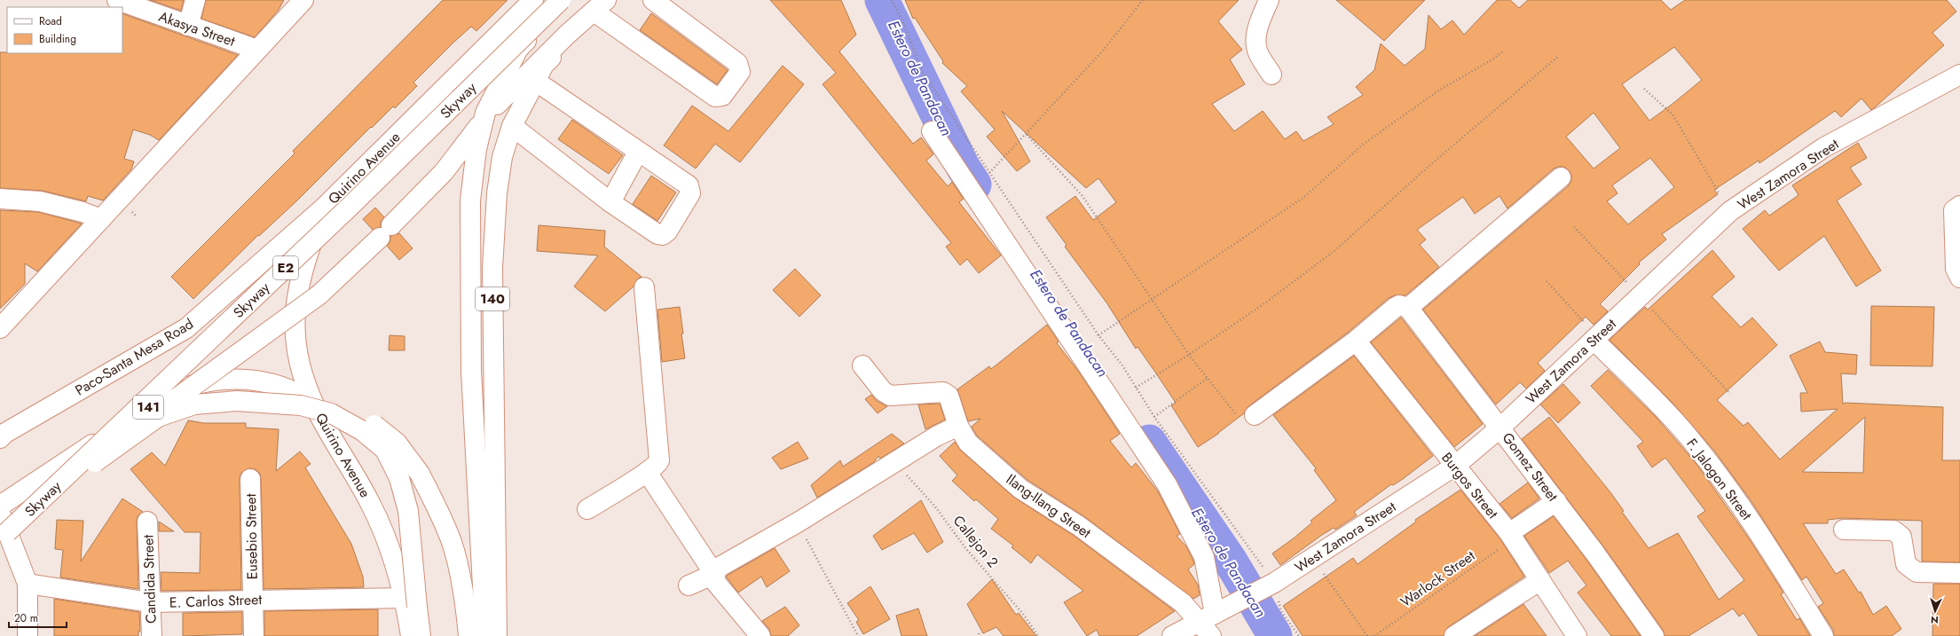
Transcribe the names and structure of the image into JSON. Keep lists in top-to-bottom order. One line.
{"streets":{"main road":["Akasya Street","Skyway","Quirino Avenue","West Zamora Street","E2","140","Paco-Santa Mesa Road","141","Gomez Street","F. Jalogon Street","Burgos Street","Ilang-Ilang Street","Eusebio Street","Candida Street","E. Carlos Street"],"path":["Callejon 2","Warlock Street"]},"crossings":[["Quirino Avenue","Paco-Santa Mesa Road"],["Quirino Avenue","141"],["Quirino Avenue","E. Carlos Street"],["West Zamora Street","Gomez Street"],["West Zamora Street","F. Jalogon Street"],["West Zamora Street","Burgos Street"],["West Zamora Street","Ilang-Ilang Street"],["Burgos Street","Warlock Street"],["Eusebio Street","E. Carlos Street"],["Candida Street","E. Carlos Street"]],"water":["Estero de Pandacan"],"legend":["Road","Building"],"scale_bar":"20 m","north":"bottom"}
